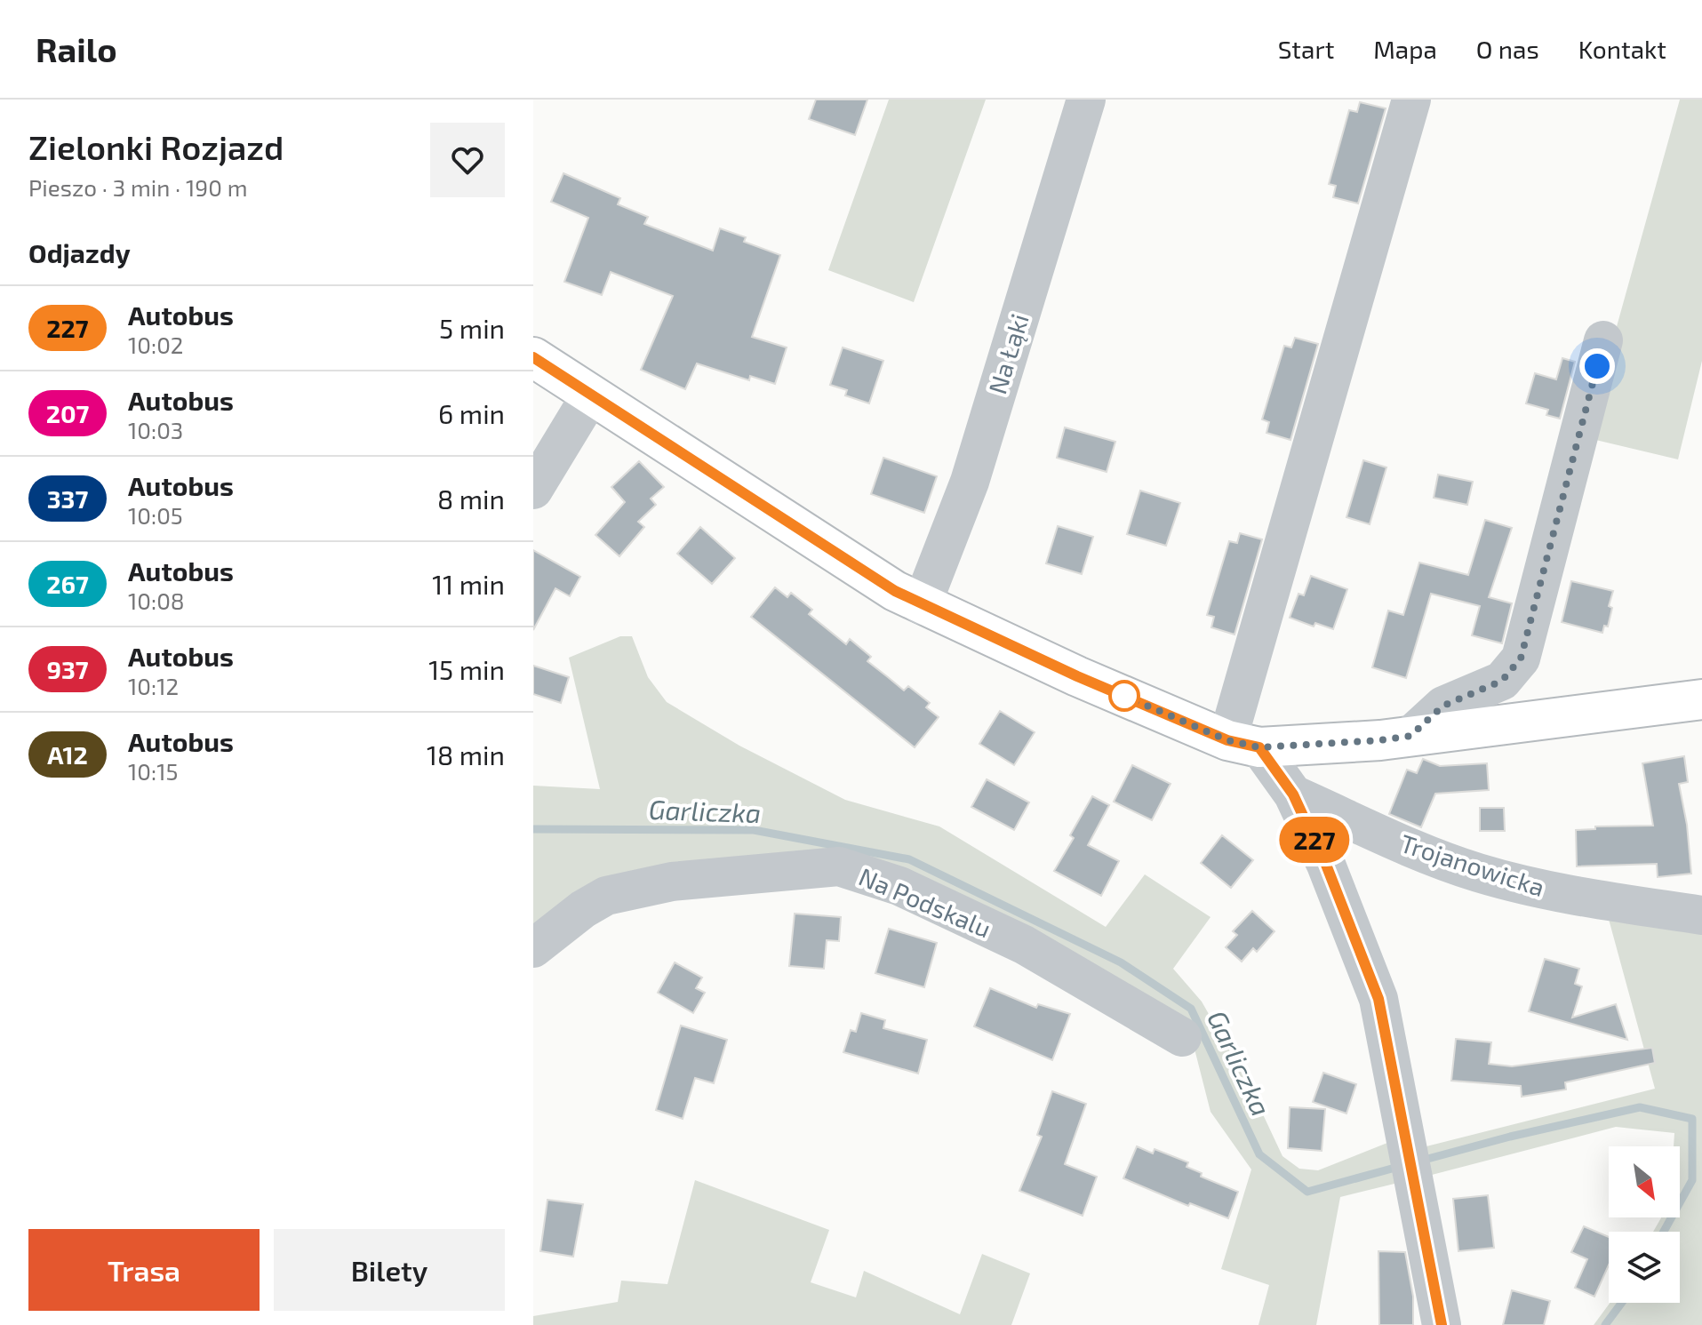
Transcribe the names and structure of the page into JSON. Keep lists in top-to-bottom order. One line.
{"streets":{"street":["Na Łąki","Trojanowicka","Na Podskalu"]},"water":["Garliczka"],"lines":["bus line 227"],"north":"bottom right","page":{"header":"Railo","nav":["Start","Mapa","O nas","Kontakt"],"heading":[["Zielonki Rozjazd","Pieszo · 3 min · 190 m"],"Odjazdy"],"on_map":"227","list":[{"mark":"227","name":"Autobus","note":"10:02","value":"5 min"},{"mark":"207","name":"Autobus","note":"10:03","value":"6 min"},{"mark":"337","name":"Autobus","note":"10:05","value":"8 min"},{"mark":"267","name":"Autobus","note":"10:08","value":"11 min"},{"mark":"937","name":"Autobus","note":"10:12","value":"15 min"},{"mark":"A12","name":"Autobus","note":"10:15","value":"18 min"}],"buttons":["Trasa","Bilety"]}}
